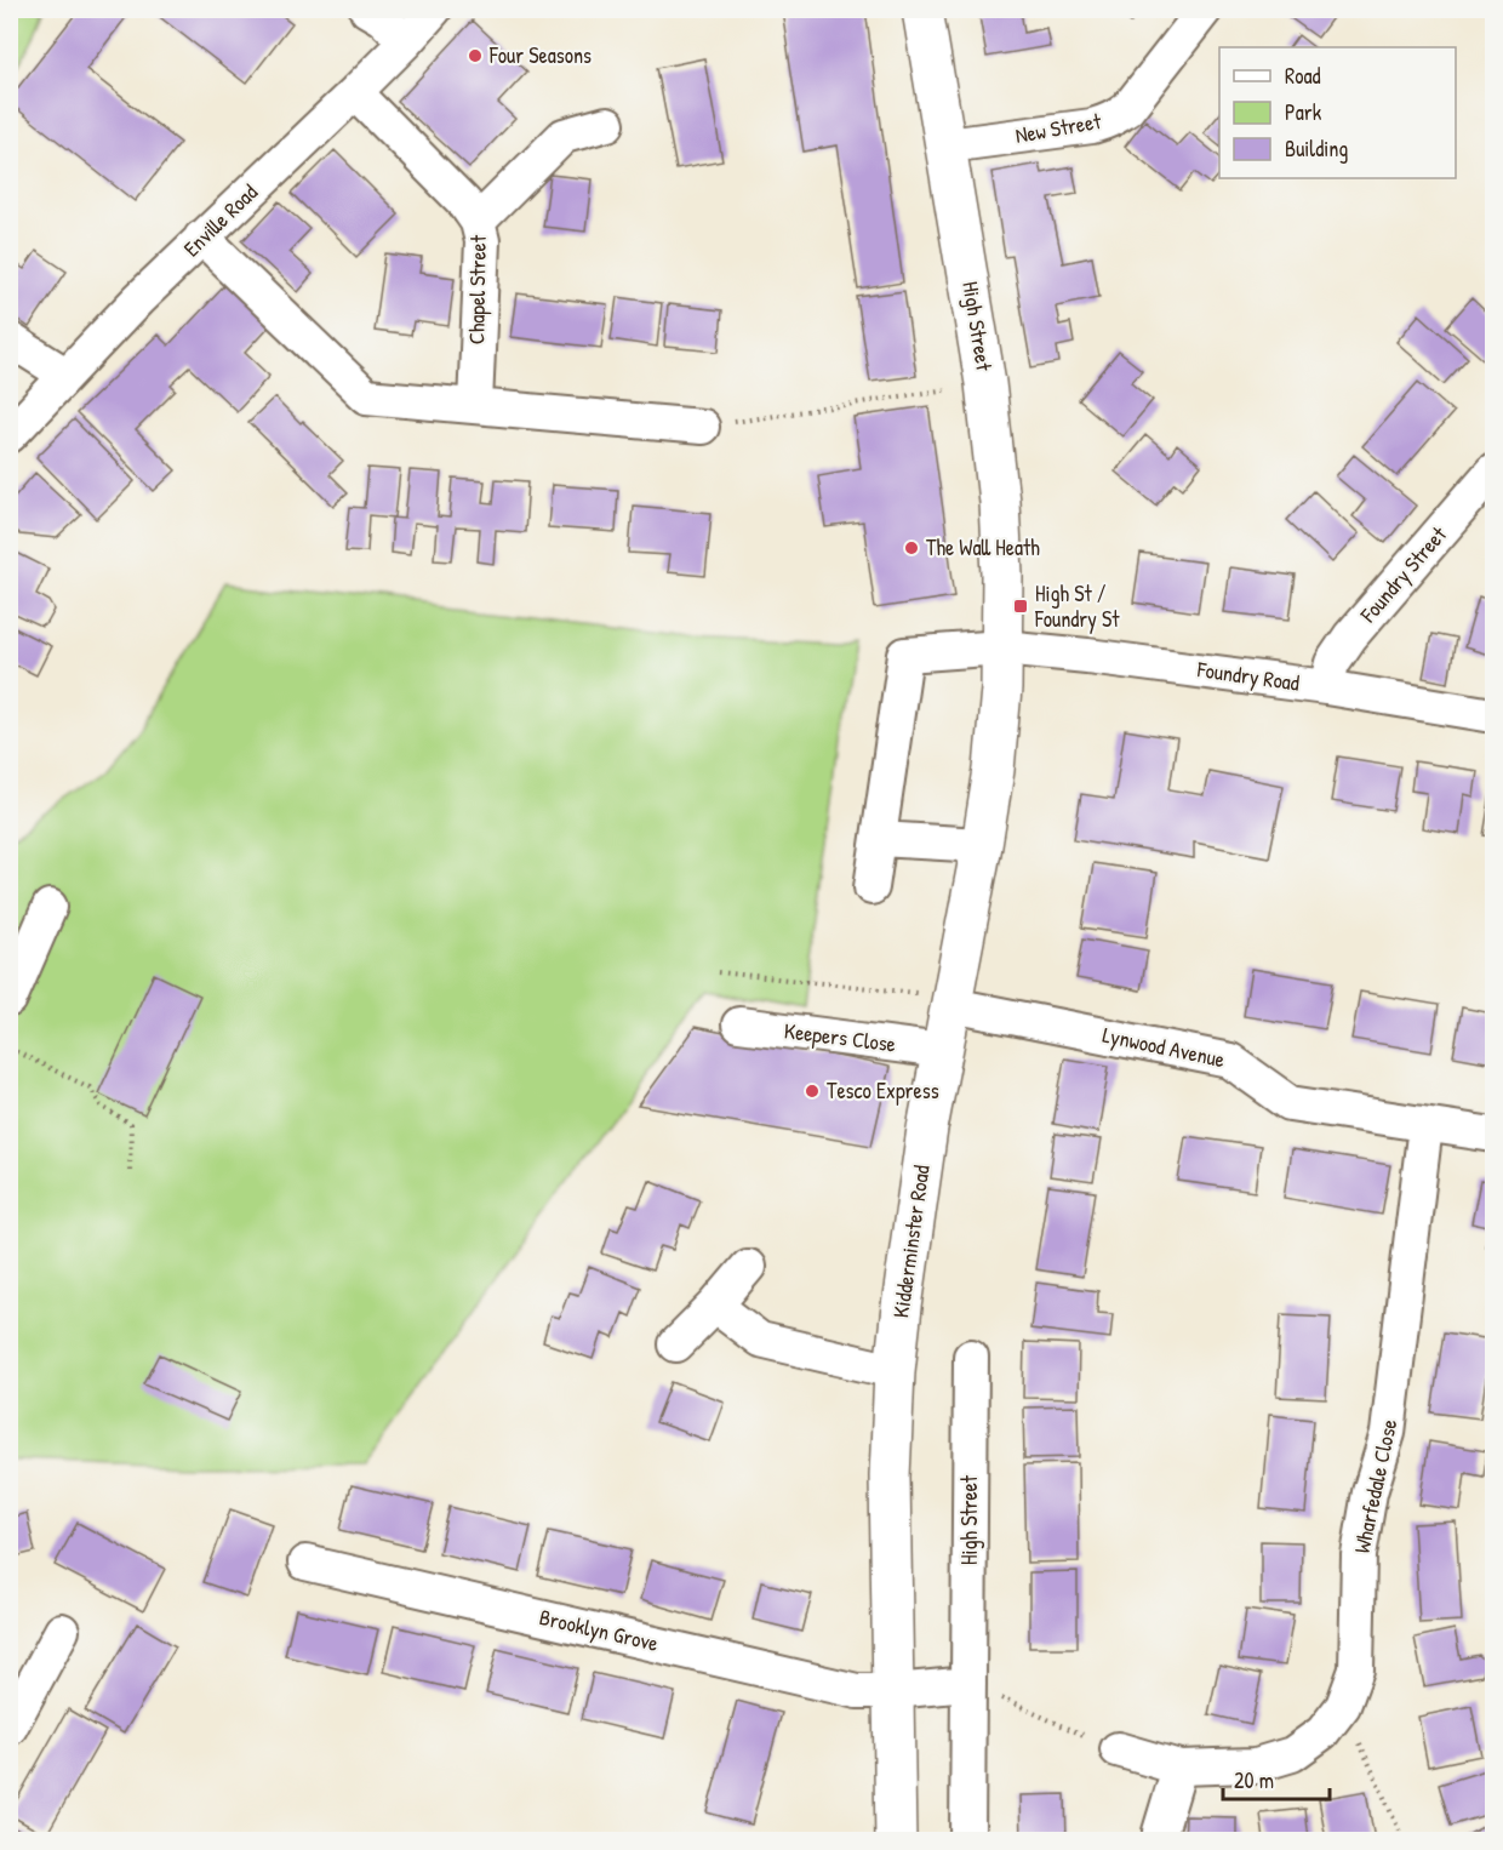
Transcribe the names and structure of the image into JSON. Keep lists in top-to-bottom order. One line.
{"streets":{"highway":["High Street","Kidderminster Road"],"street":["New Street","Enville Road","Chapel Street","Foundry Street","Foundry Road","Keepers Close","Lynwood Avenue","Wharfedale Close","Brooklyn Grove"]},"crossings":[["New Street","High Street"],["Enville Road","Chapel Street"],["High Street","Foundry Road"],["High Street","Kidderminster Road"],["Foundry Street","Foundry Road"],["Foundry Road","Kidderminster Road"],["Keepers Close","Kidderminster Road"],["Lynwood Avenue","Kidderminster Road"],["Lynwood Avenue","Wharfedale Close"],["Kidderminster Road","Brooklyn Grove"]],"places":{"other":["Four Seasons","The Wall Heath","Tesco Express"],"transit":["High St / Foundry St"]},"legend":["Road","Park","Building"],"scale_bar":"20 m"}
